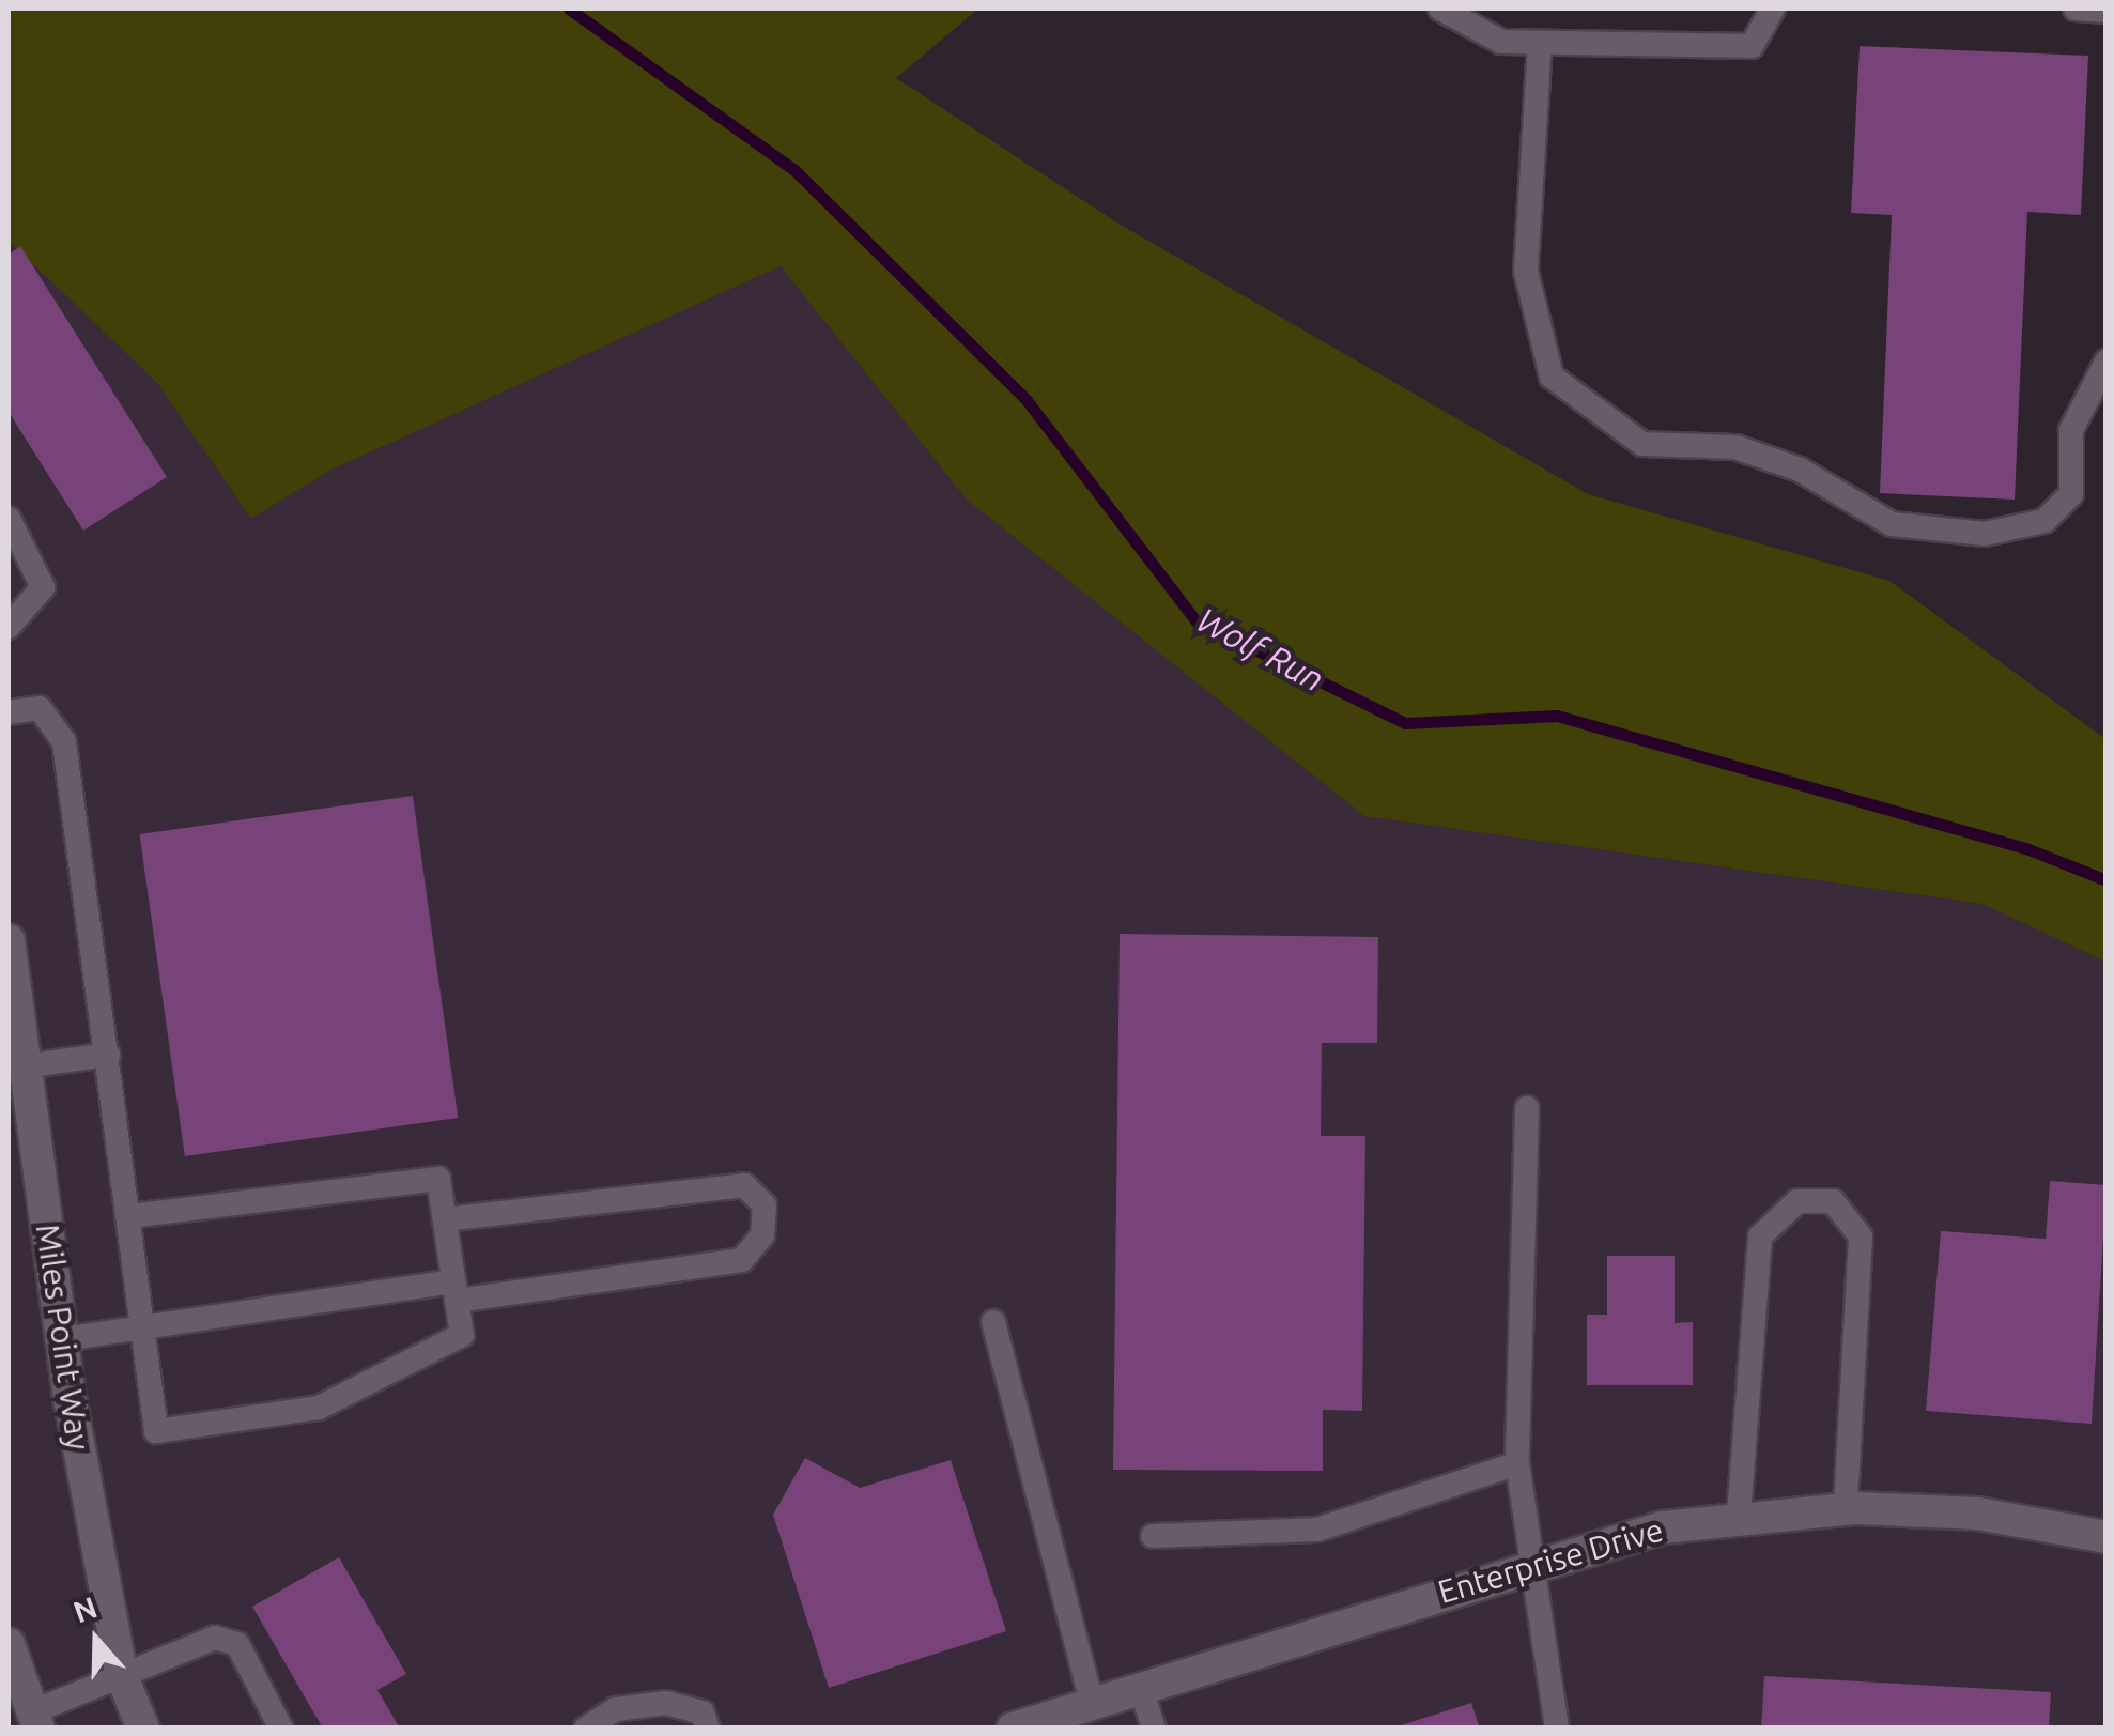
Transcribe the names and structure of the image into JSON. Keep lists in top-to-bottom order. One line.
{"streets":{"street":["Miles Point Way","Enterprise Drive"]},"water":["Wolf Run"],"north":"top"}
